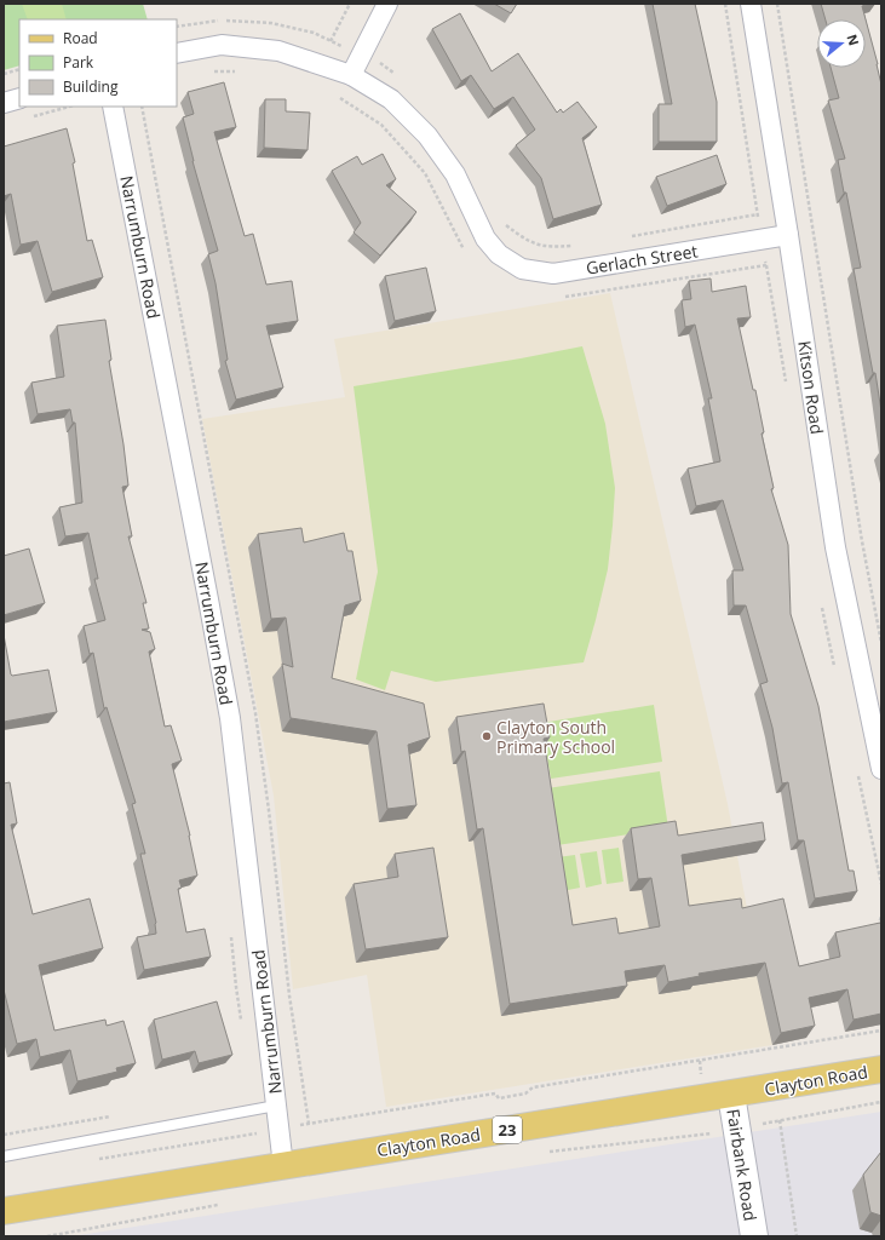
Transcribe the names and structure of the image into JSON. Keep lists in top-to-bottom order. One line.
{"streets":{"main road":["Clayton Road","23","Fairbank Road"],"street":["Narrumburn Road","Gerlach Street","Kitson Road"]},"crossings":[["Narrumburn Road","Clayton Road"],["Gerlach Street","Kitson Road"],["Clayton Road","Fairbank Road"]],"places":["Clayton South Primary School"],"legend":["Road","Park","Building"],"north":"right"}
